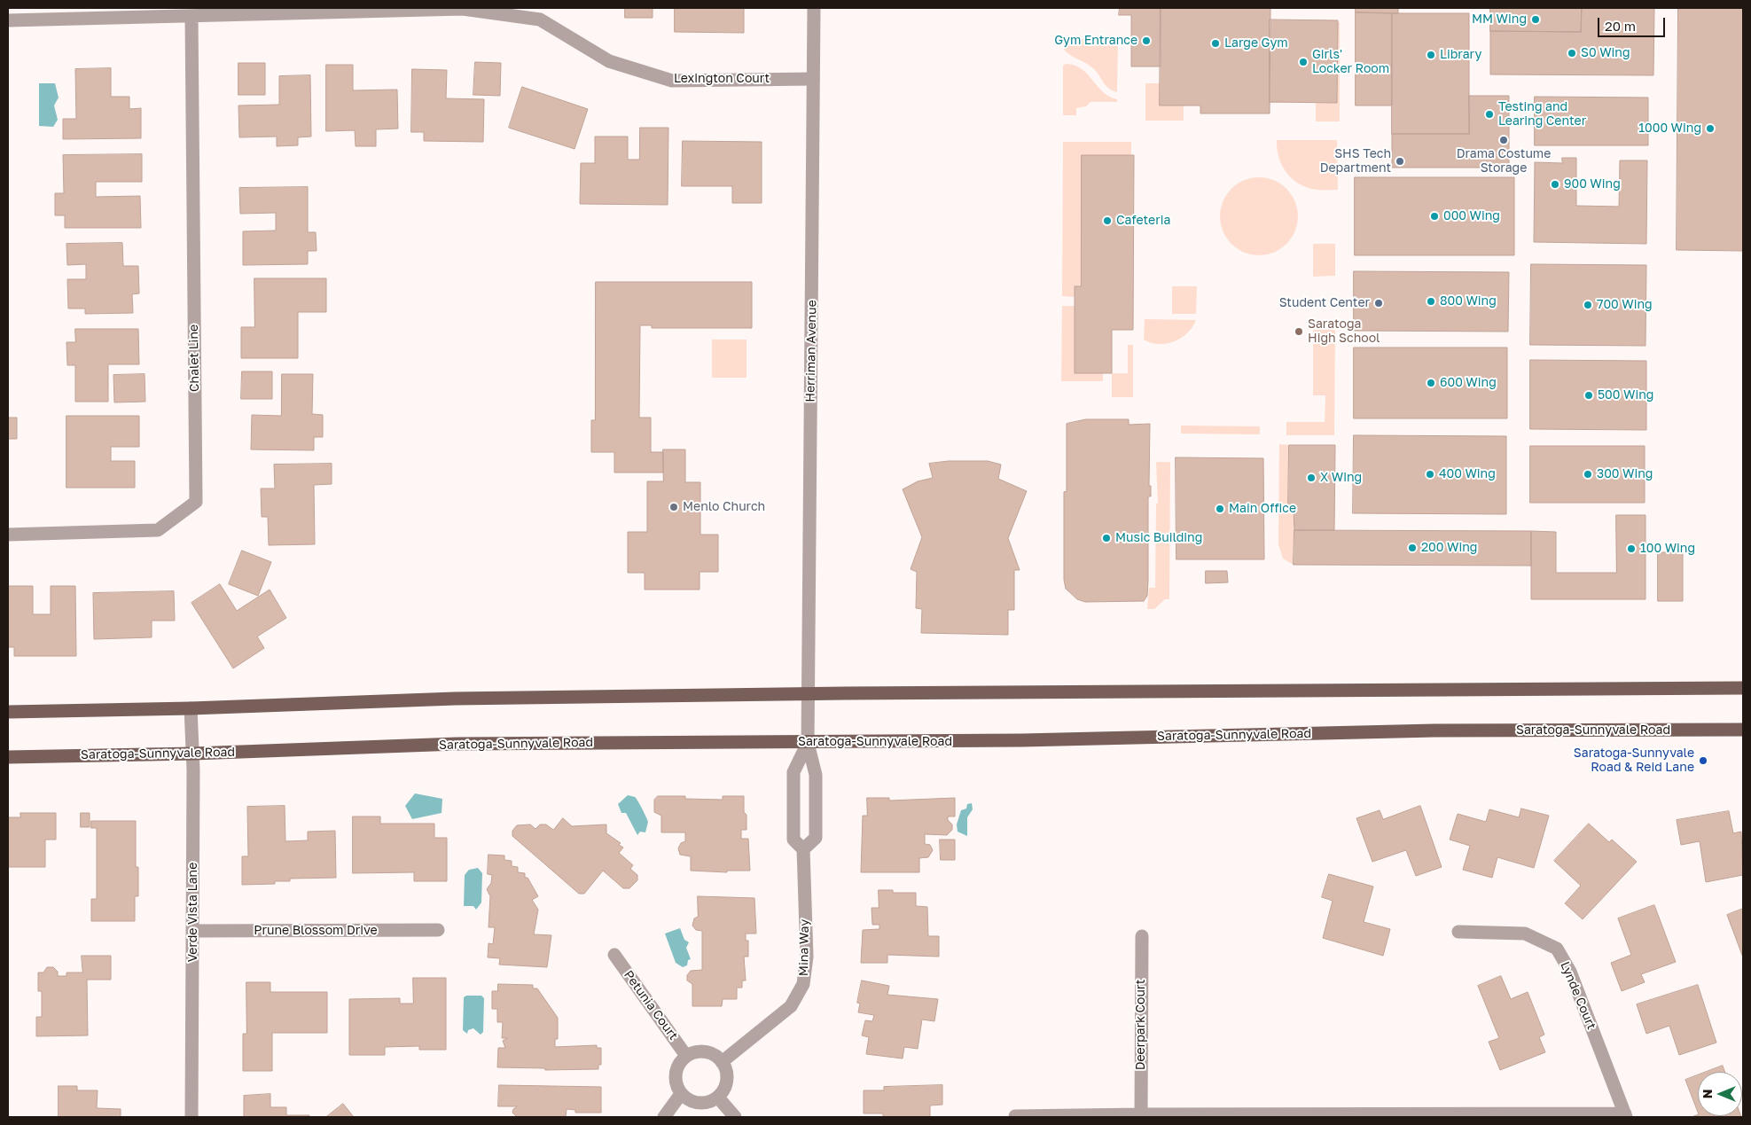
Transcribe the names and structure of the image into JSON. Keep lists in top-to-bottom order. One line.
{"streets":{"main road":["Saratoga-Sunnyvale Road"],"street":["Lexington Court","Herriman Avenue","Chalet Line","Verde Vista Lane","Prune Blossom Drive","Mina Way","Lynde Court","Petunia Court","Deerpark Court"]},"crossings":[["Lexington Court","Herriman Avenue"],["Lexington Court","Chalet Line"],["Herriman Avenue","Mina Way"],["Saratoga-Sunnyvale Road","Verde Vista Lane"],["Saratoga-Sunnyvale Road","Mina Way"],["Verde Vista Lane","Prune Blossom Drive"],["Mina Way","Petunia Court"]],"places":["MM Wing","Gym Entrance","Large Gym","S0 Wing","Library","Girls' Locker Room","Testing and Learing Center","1000 Wing","Drama Costume Storage","SHS Tech Department","900 Wing","000 Wing","Cafeteria","800 Wing","Student Center","700 Wing","Saratoga High School","600 Wing","500 Wing","400 Wing","300 Wing","X Wing","Menlo Church","Main Office","Music Building","200 Wing","100 Wing","Saratoga-Sunnyvale Road & Reid Lane"],"scale_bar":"20 m","north":"left"}
